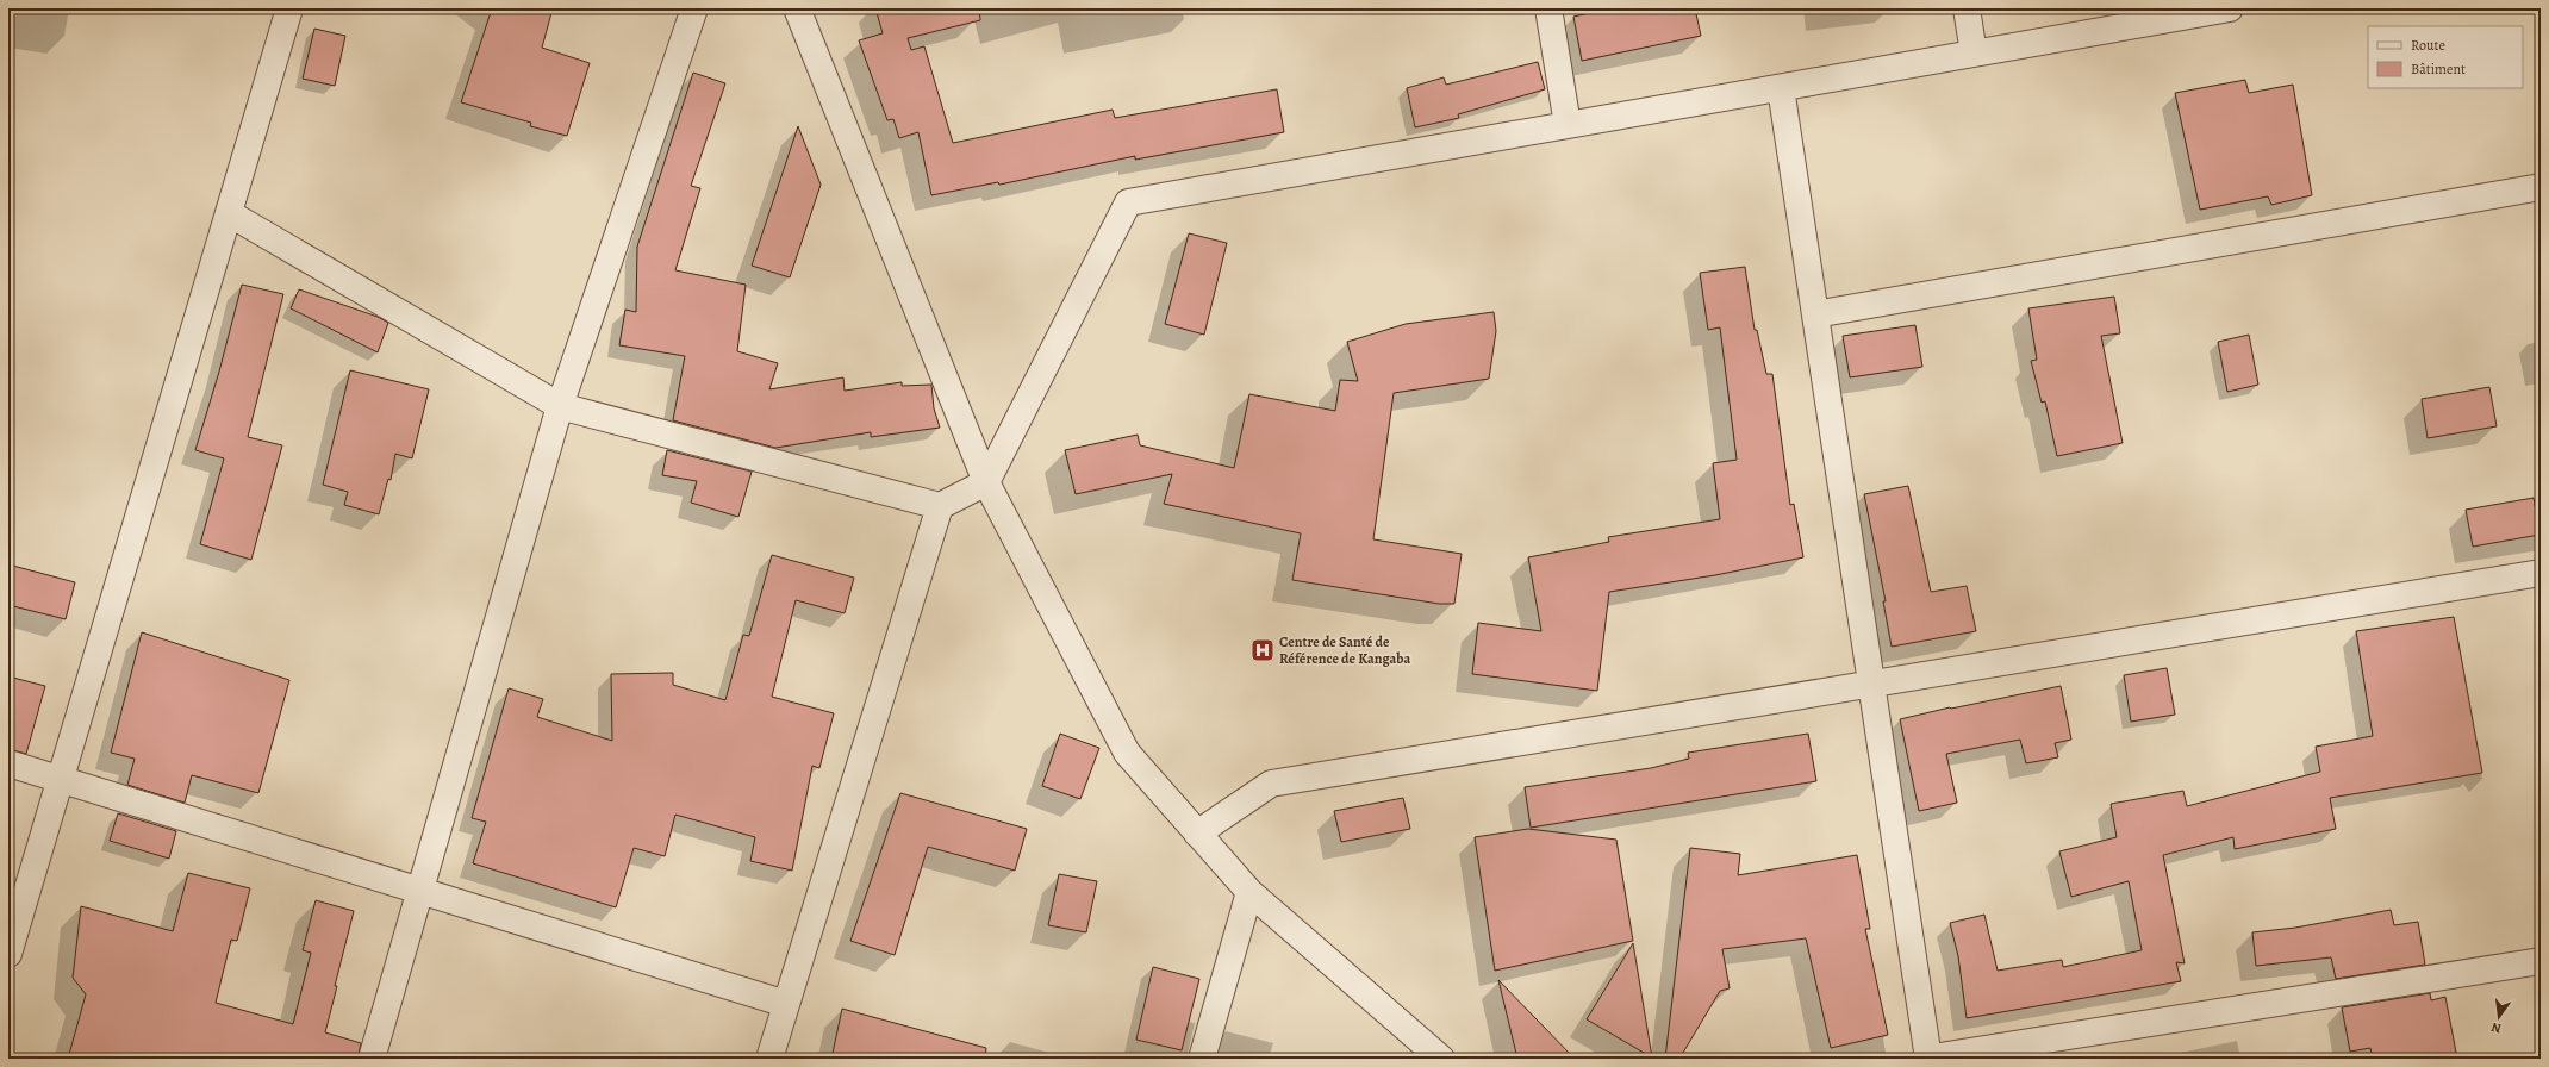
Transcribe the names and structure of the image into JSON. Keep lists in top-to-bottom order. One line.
{"places":{"hospital":["Centre de Santé de Référence de Kangaba"]},"legend":["Route","Bâtiment"],"north":"bottom"}
